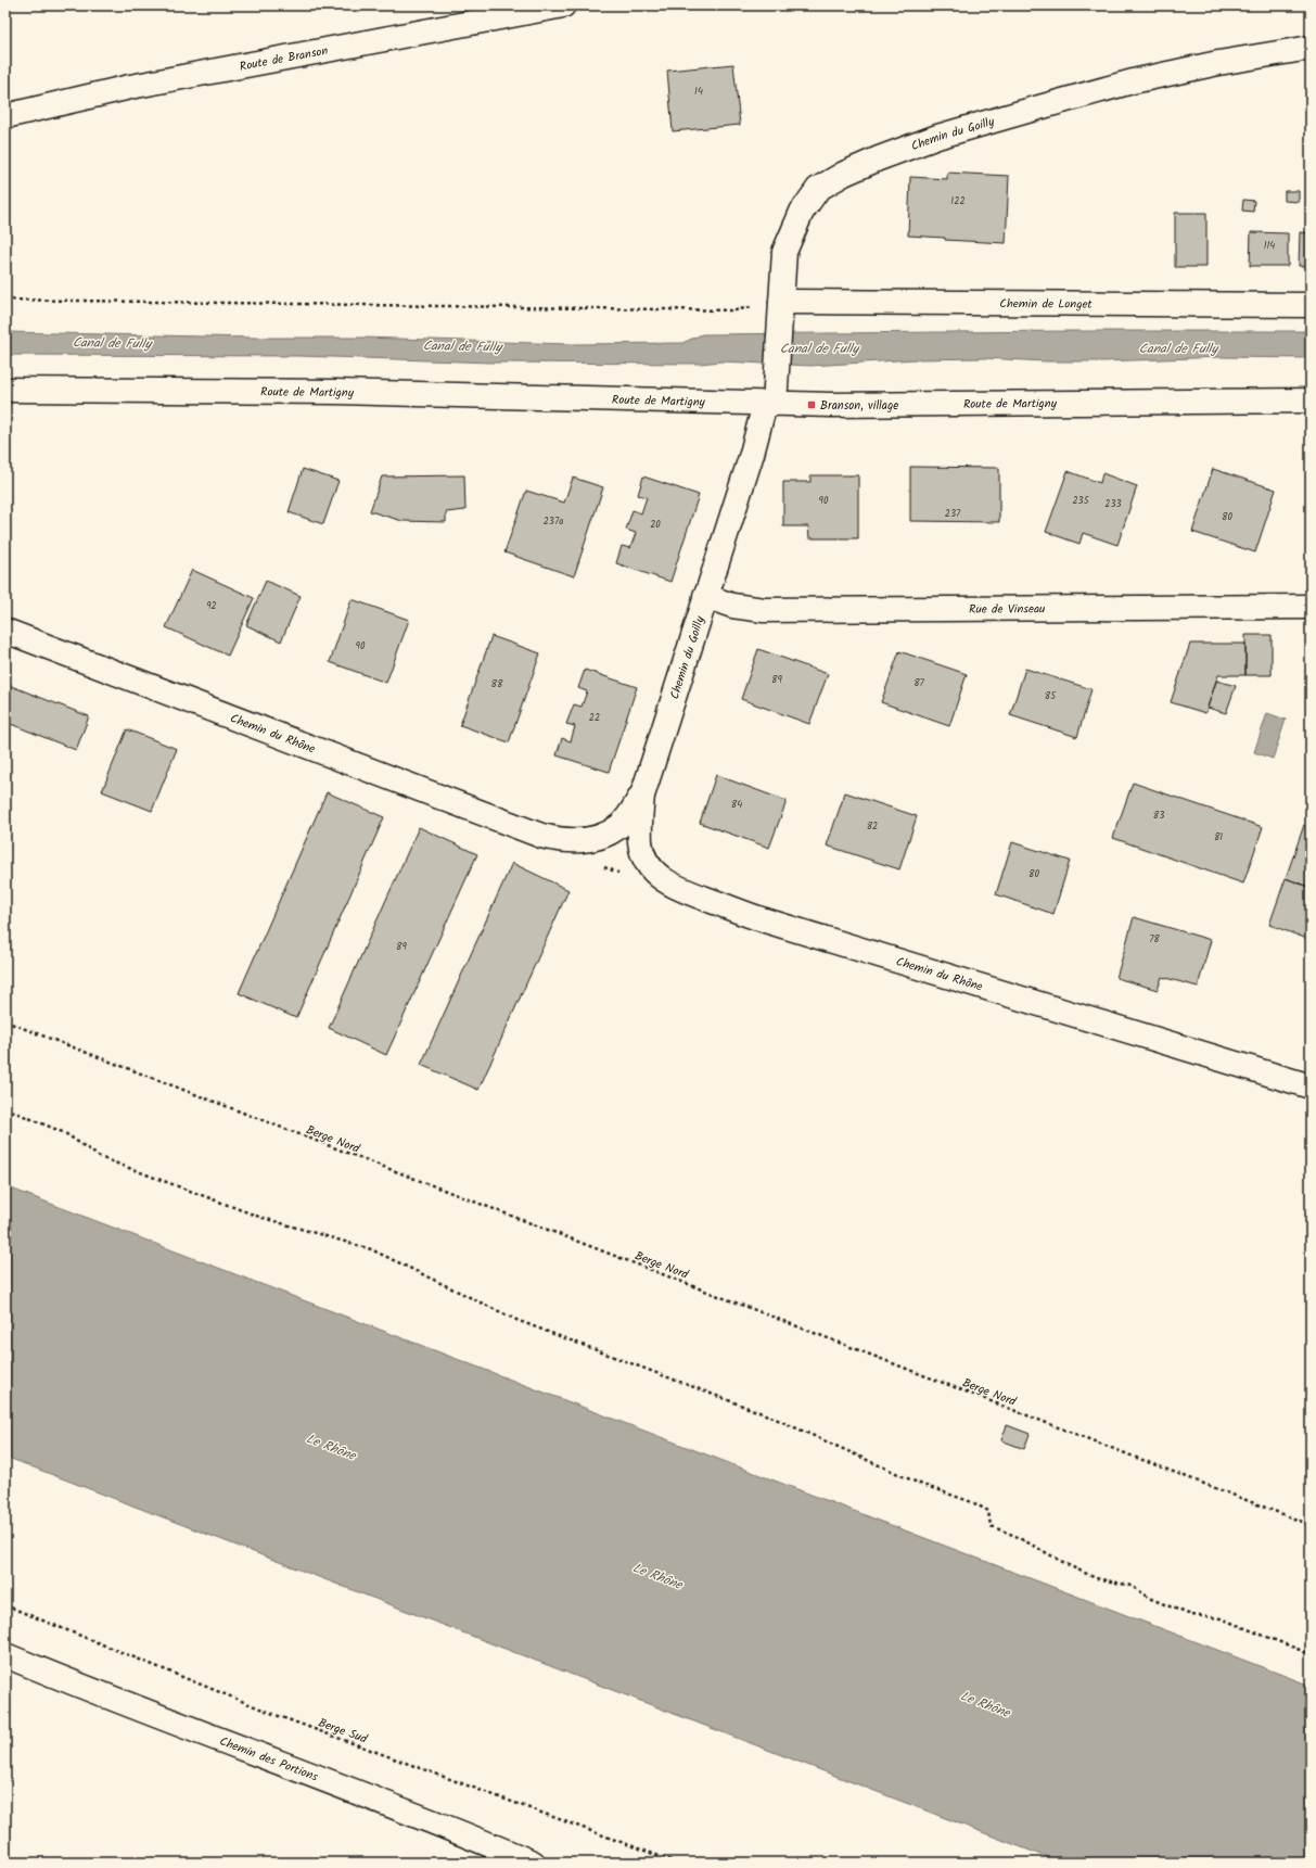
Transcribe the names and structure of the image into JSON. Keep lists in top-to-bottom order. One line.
{"streets":{"street":["Route de Branson","Chemin du Goilly","Chemin de Longet","Route de Martigny","Rue de Vinseau","Chemin du Rhône","Chemin des Portions"],"path":["Berge Nord","Berge Sud"]},"crossings":[["Chemin du Goilly","Chemin de Longet"],["Chemin du Goilly","Route de Martigny"],["Chemin du Goilly","Rue de Vinseau"],["Chemin du Goilly","Chemin du Rhône"]],"water":["Canal de Fully","Le Rhône"],"places":{"transit":["Branson, village"]},"house_numbers":["14","122","114","90","235","233","237","80","237a","20","92","90","89","87","88","85","22","84","83","82","81","80","78","89"]}
